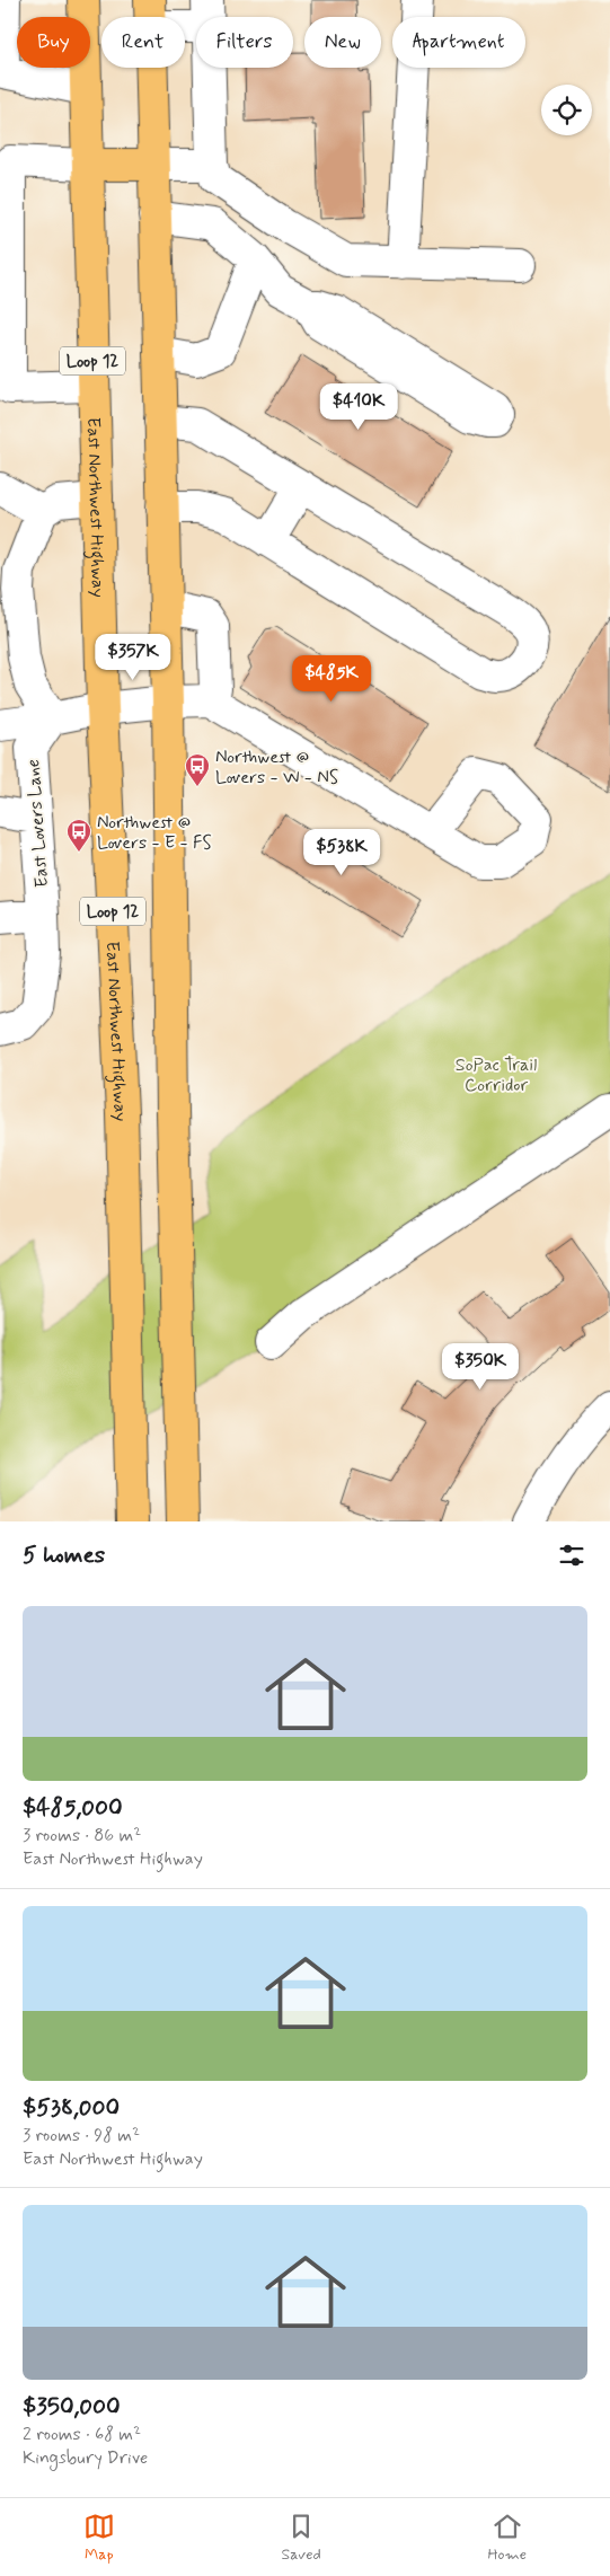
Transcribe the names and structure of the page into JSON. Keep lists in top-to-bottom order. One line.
{"streets":{"main road":["Loop 12","East Northwest Highway"],"street":["East Lovers Lane"]},"parks":["SoPac Trail Corridor"],"places":{"bus stop":["Northwest @ Lovers - W - NS","Northwest @ Lovers - E - FS"]},"page":{"chip":["Buy","Rent","Filters","New","Apartment"],"price":["$410K","$357K","$485K","$538K","$350K"],"heading":"5 homes","list":[{"name":"$485,000","note":"3 rooms · 86 m² · East Northwest Highway"},{"name":"$538,000","note":"3 rooms · 98 m² · East Northwest Highway"},{"name":"$350,000","note":"2 rooms · 68 m² · Kingsbury Drive"}],"tabs":["Map","Saved","Home"]}}
